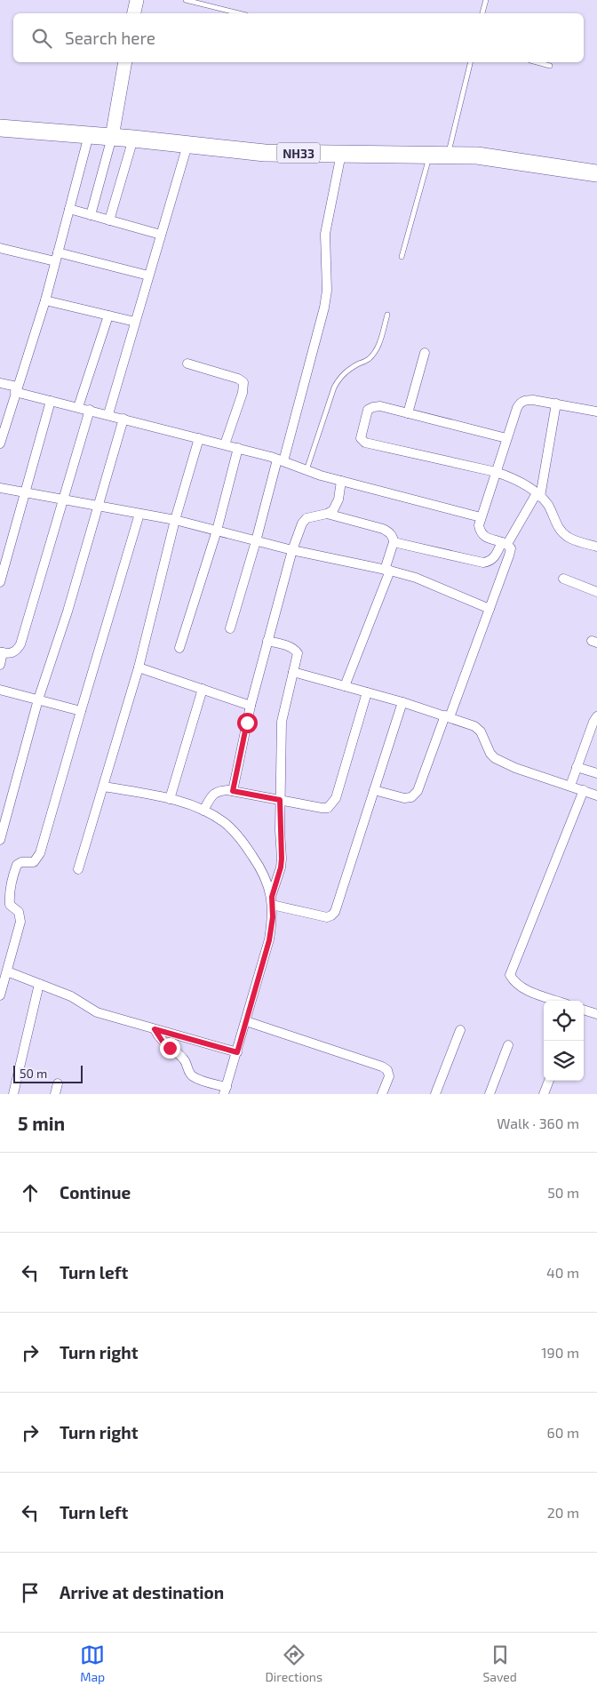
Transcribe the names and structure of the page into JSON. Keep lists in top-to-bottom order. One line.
{"streets":{"highway":["NH33"]},"scale_bar":"50 m","page":{"search":"Search here","scale":"50 m","heading":["5 min","Walk · 360 m"],"list":[["Continue","50 m"],["Turn left","40 m"],["Turn right","190 m"],["Turn right","60 m"],["Turn left","20 m"],"Arrive at destination"],"nav":["Map","Directions","Saved"]}}
